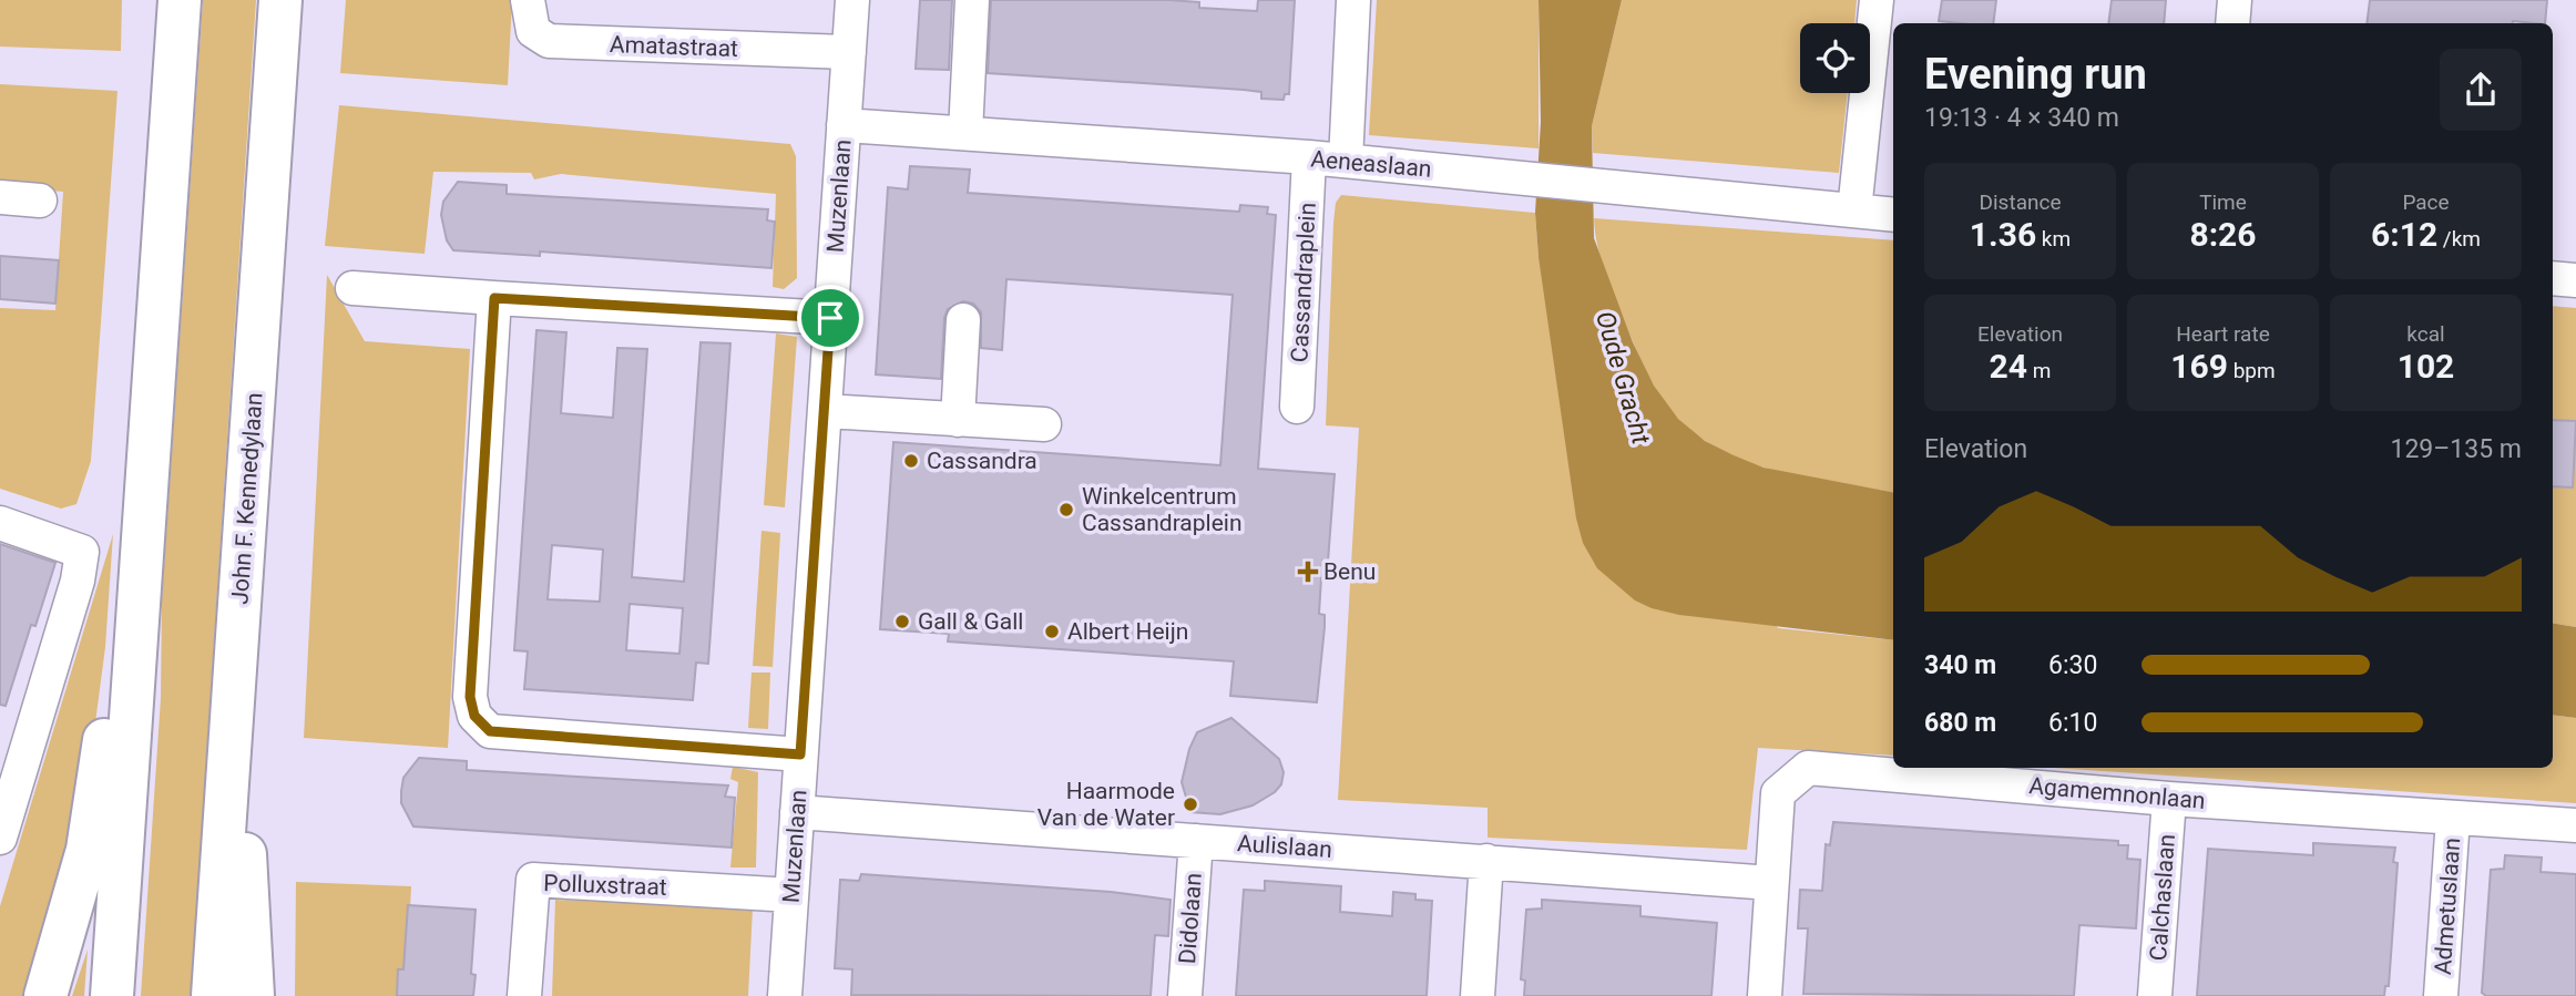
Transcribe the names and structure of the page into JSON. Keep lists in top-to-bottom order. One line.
{"streets":{"main road":["John F. Kennedylaan"],"street":["Amatastraat","Aeneaslaan","Muzenlaan","Cassandraplein","Agamemnonlaan","Aulislaan","Polluxstraat","Calchaslaan","Admetuslaan","Didolaan"]},"crossings":[["Amatastraat","Muzenlaan"],["Aeneaslaan","Muzenlaan"],["Aeneaslaan","Cassandraplein"],["Muzenlaan","Aulislaan"],["Muzenlaan","Polluxstraat"],["Agamemnonlaan","Aulislaan"],["Agamemnonlaan","Calchaslaan"],["Agamemnonlaan","Admetuslaan"],["Aulislaan","Didolaan"]],"water":["Oude Gracht"],"places":{"other":["Cassandra","Winkelcentrum Cassandraplein","Gall & Gall","Albert Heijn","Haarmode Van de Water"],"health":["Benu"]},"page":{"heading":["Evening run","19:13 · 4 × 340 m"],"stats":[["Distance","1.36 km"],["Time","8:26"],["Pace","6:12 /km"],["Elevation","24 m"],["Heart rate","169 bpm"],["kcal","102"]],"chart":["Elevation","129–135 m"],"list":[{"name":"340 m","note":"6:30"},{"name":"680 m","note":"6:10"}]}}
